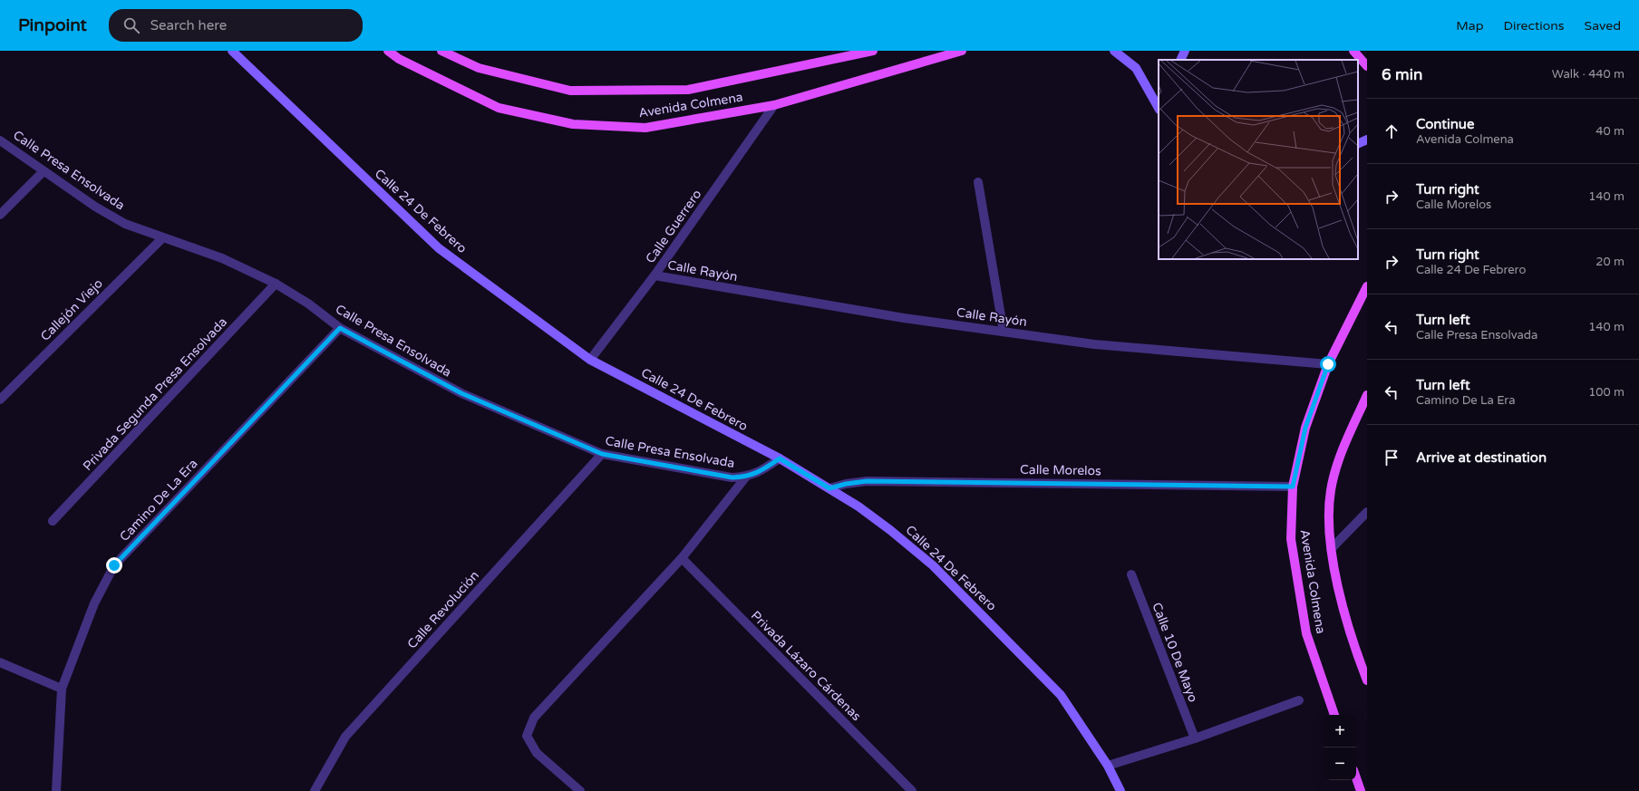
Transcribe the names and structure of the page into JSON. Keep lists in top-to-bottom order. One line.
{"streets":{"main road":["Avenida Colmena"],"street":["Calle Presa Ensolvada","Calle 24 De Febrero","Calle Guerrero","Calle Rayón","Callejón Viejo","Privada Segunda Presa Ensolvada","Calle Morelos","Camino De La Era","Calle Revolución","Calle 10 De Mayo","Privada Lázaro Cárdenas"]},"crossings":[["Avenida Colmena","Calle Guerrero"],["Avenida Colmena","Calle Rayón"],["Avenida Colmena","Calle Morelos"],["Calle Presa Ensolvada","Calle 24 De Febrero"],["Calle Presa Ensolvada","Callejón Viejo"],["Calle Presa Ensolvada","Privada Segunda Presa Ensolvada"],["Calle Presa Ensolvada","Camino De La Era"],["Calle Presa Ensolvada","Calle Revolución"],["Calle 24 De Febrero","Calle Guerrero"],["Calle 24 De Febrero","Calle Morelos"],["Calle Guerrero","Calle Rayón"]],"page":{"header":"Pinpoint","search":"Search here","nav":["Map","Directions","Saved"],"heading":["6 min","Walk · 440 m"],"list":[["Continue","Avenida Colmena","40 m"],["Turn right","Calle Morelos","140 m"],["Turn right","Calle 24 De Febrero","20 m"],["Turn left","Calle Presa Ensolvada","140 m"],["Turn left","Camino De La Era","100 m"],"Arrive at destination"],"map_buttons":["+","−"]}}
